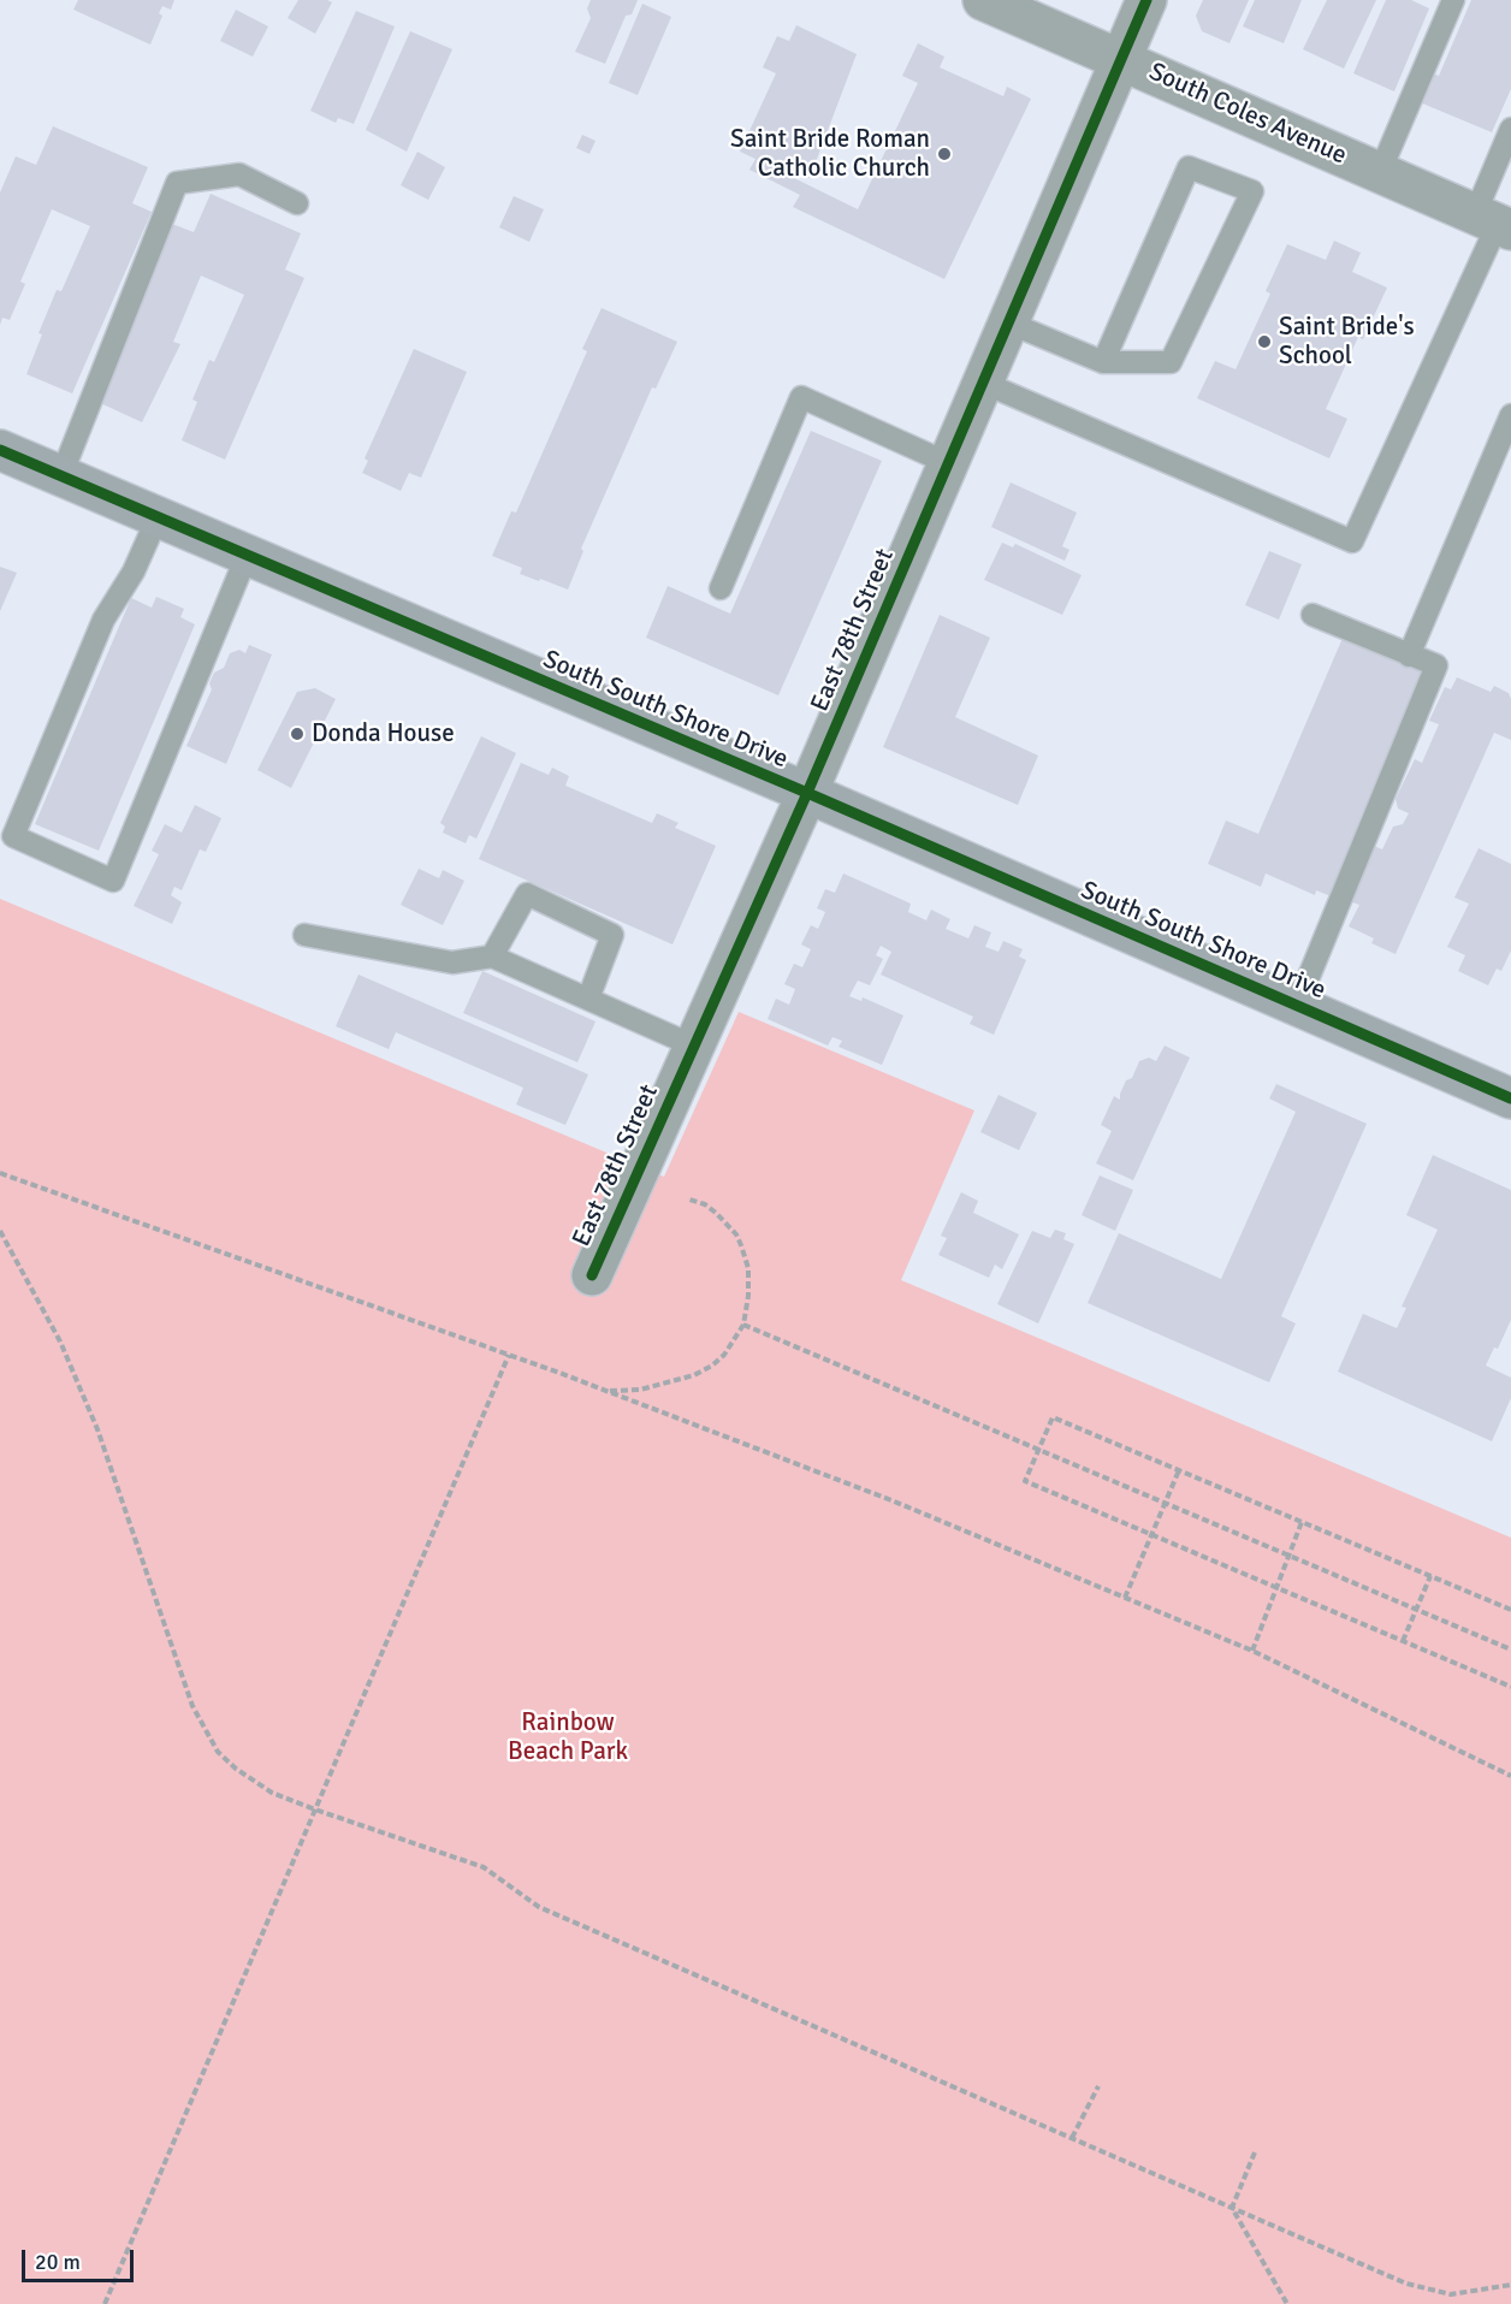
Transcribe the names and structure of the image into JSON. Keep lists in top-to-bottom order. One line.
{"streets":{"main road":["South South Shore Drive"],"street":["South Coles Avenue","East 78th Street"]},"crossings":[["South Coles Avenue","East 78th Street"],["East 78th Street","South South Shore Drive"]],"parks":["Rainbow Beach Park"],"places":["Saint Bride Roman Catholic Church","Saint Bride's School","Donda House"],"scale_bar":"20 m"}
